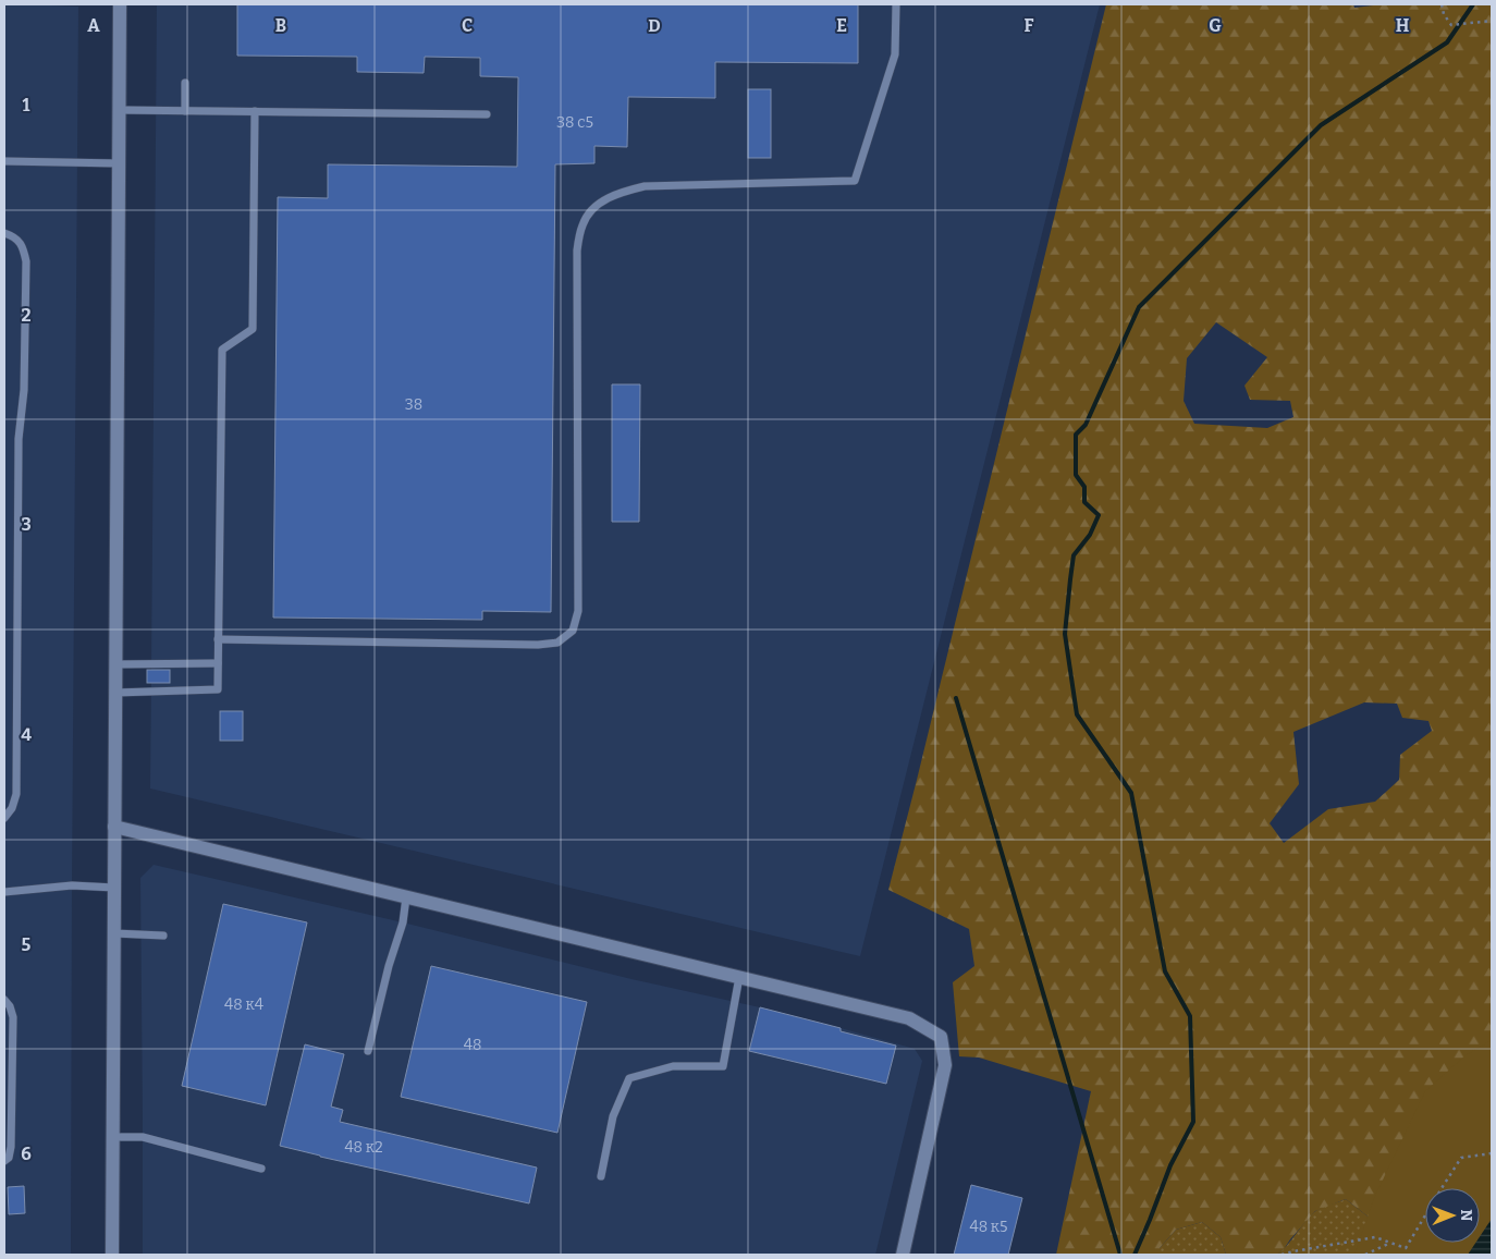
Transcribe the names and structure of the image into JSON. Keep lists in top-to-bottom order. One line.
{"house_numbers":["38 с5","38","48 к4","48","48 к2","48 к5"],"north":"right","grid":{"columns":["A","B","C","D","E","F","G","H"],"rows":["1","2","3","4","5","6"]}}
